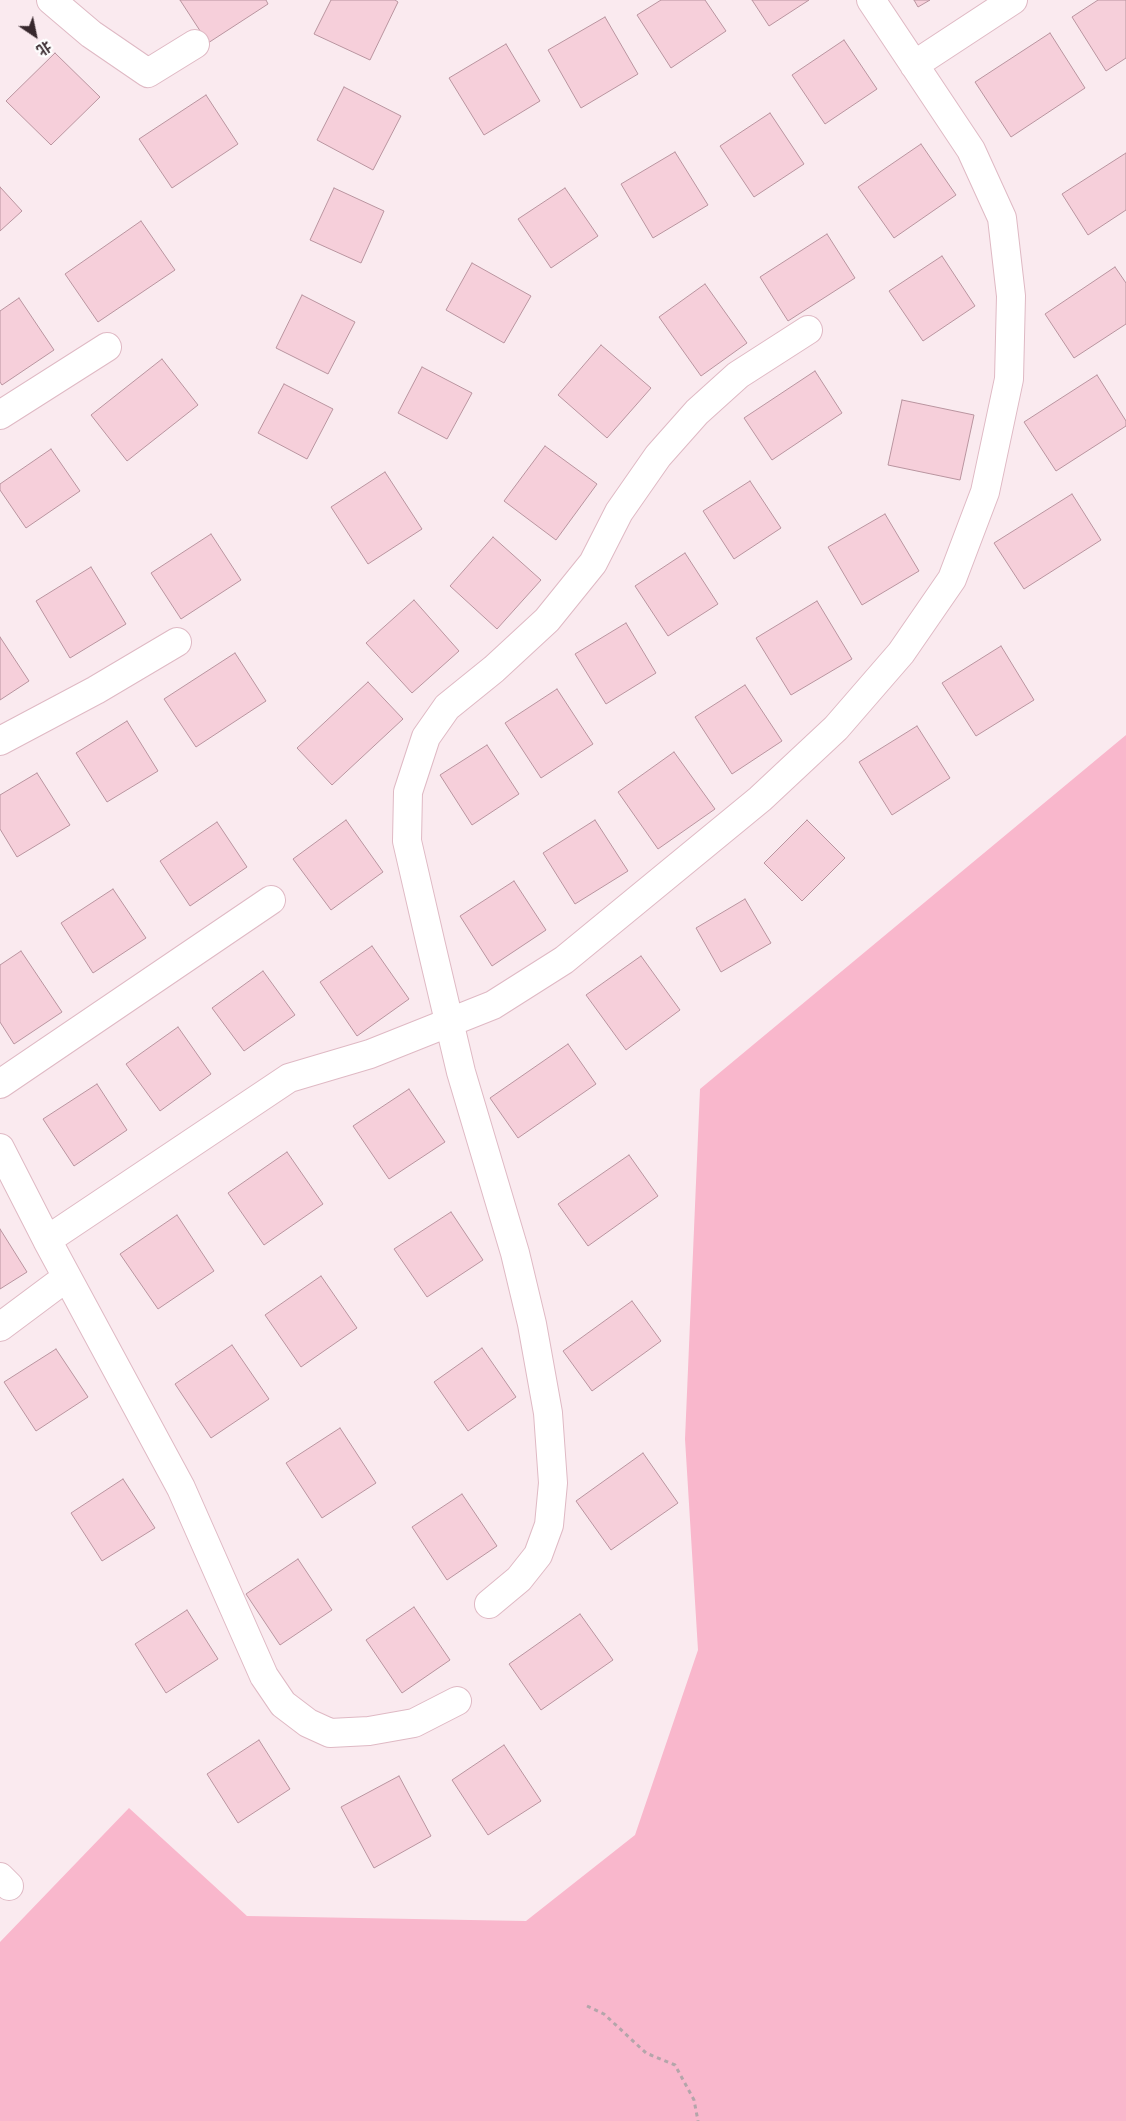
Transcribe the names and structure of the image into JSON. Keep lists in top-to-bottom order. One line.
{"north":"bottom right"}
